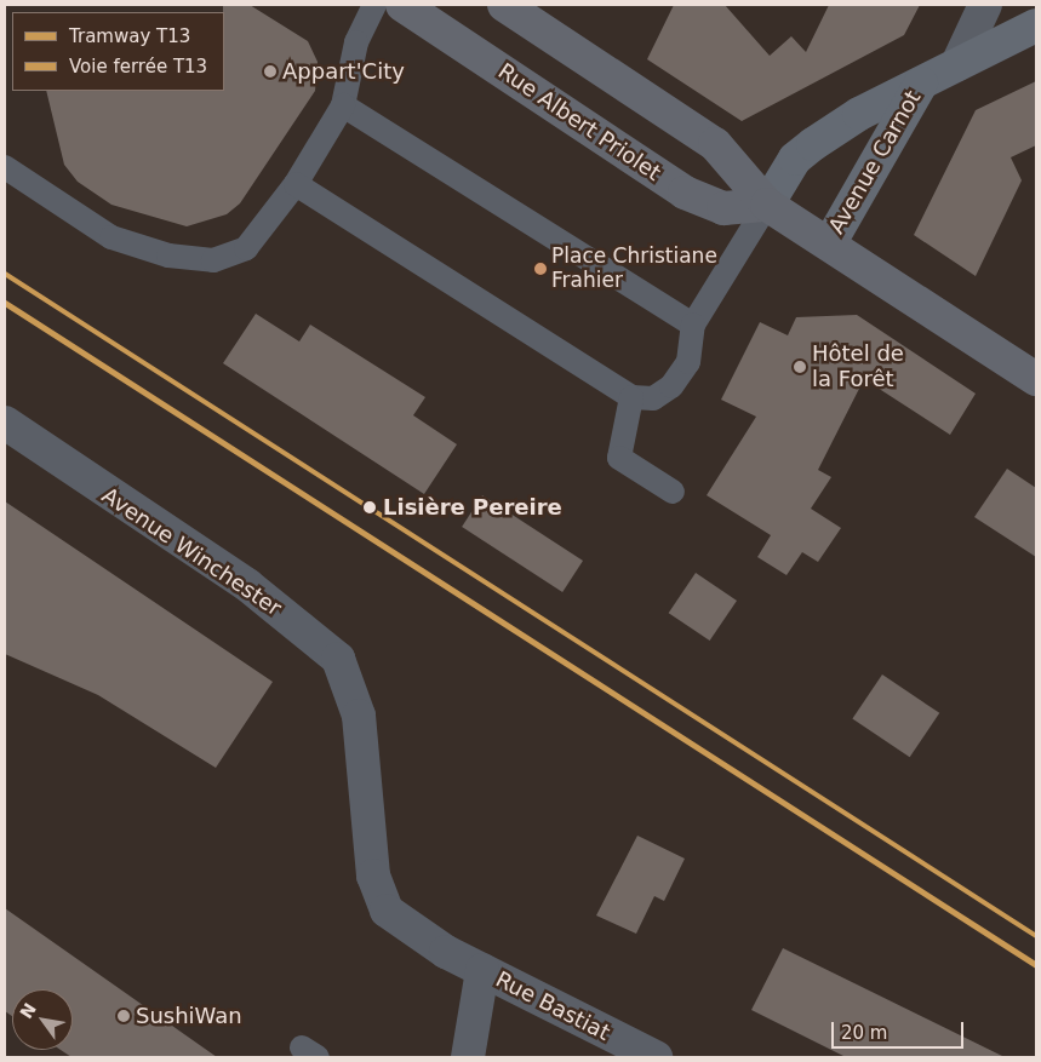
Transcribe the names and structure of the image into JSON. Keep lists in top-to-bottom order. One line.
{"streets":{"main road":["Rue Albert Priolet"],"street":["Avenue Carnot","Avenue Winchester","Rue Bastiat"]},"crossings":[["Rue Albert Priolet","Avenue Carnot"],["Avenue Winchester","Rue Bastiat"]],"places":["Appart'City","Place Christiane Frahier","Hôtel de la Forêt","Lisière Pereire","SushiWan"],"lines":["tram line T13","rail line T13"],"legend":["Tramway T13","Voie ferrée T13"],"scale_bar":"20 m","north":"top left"}
